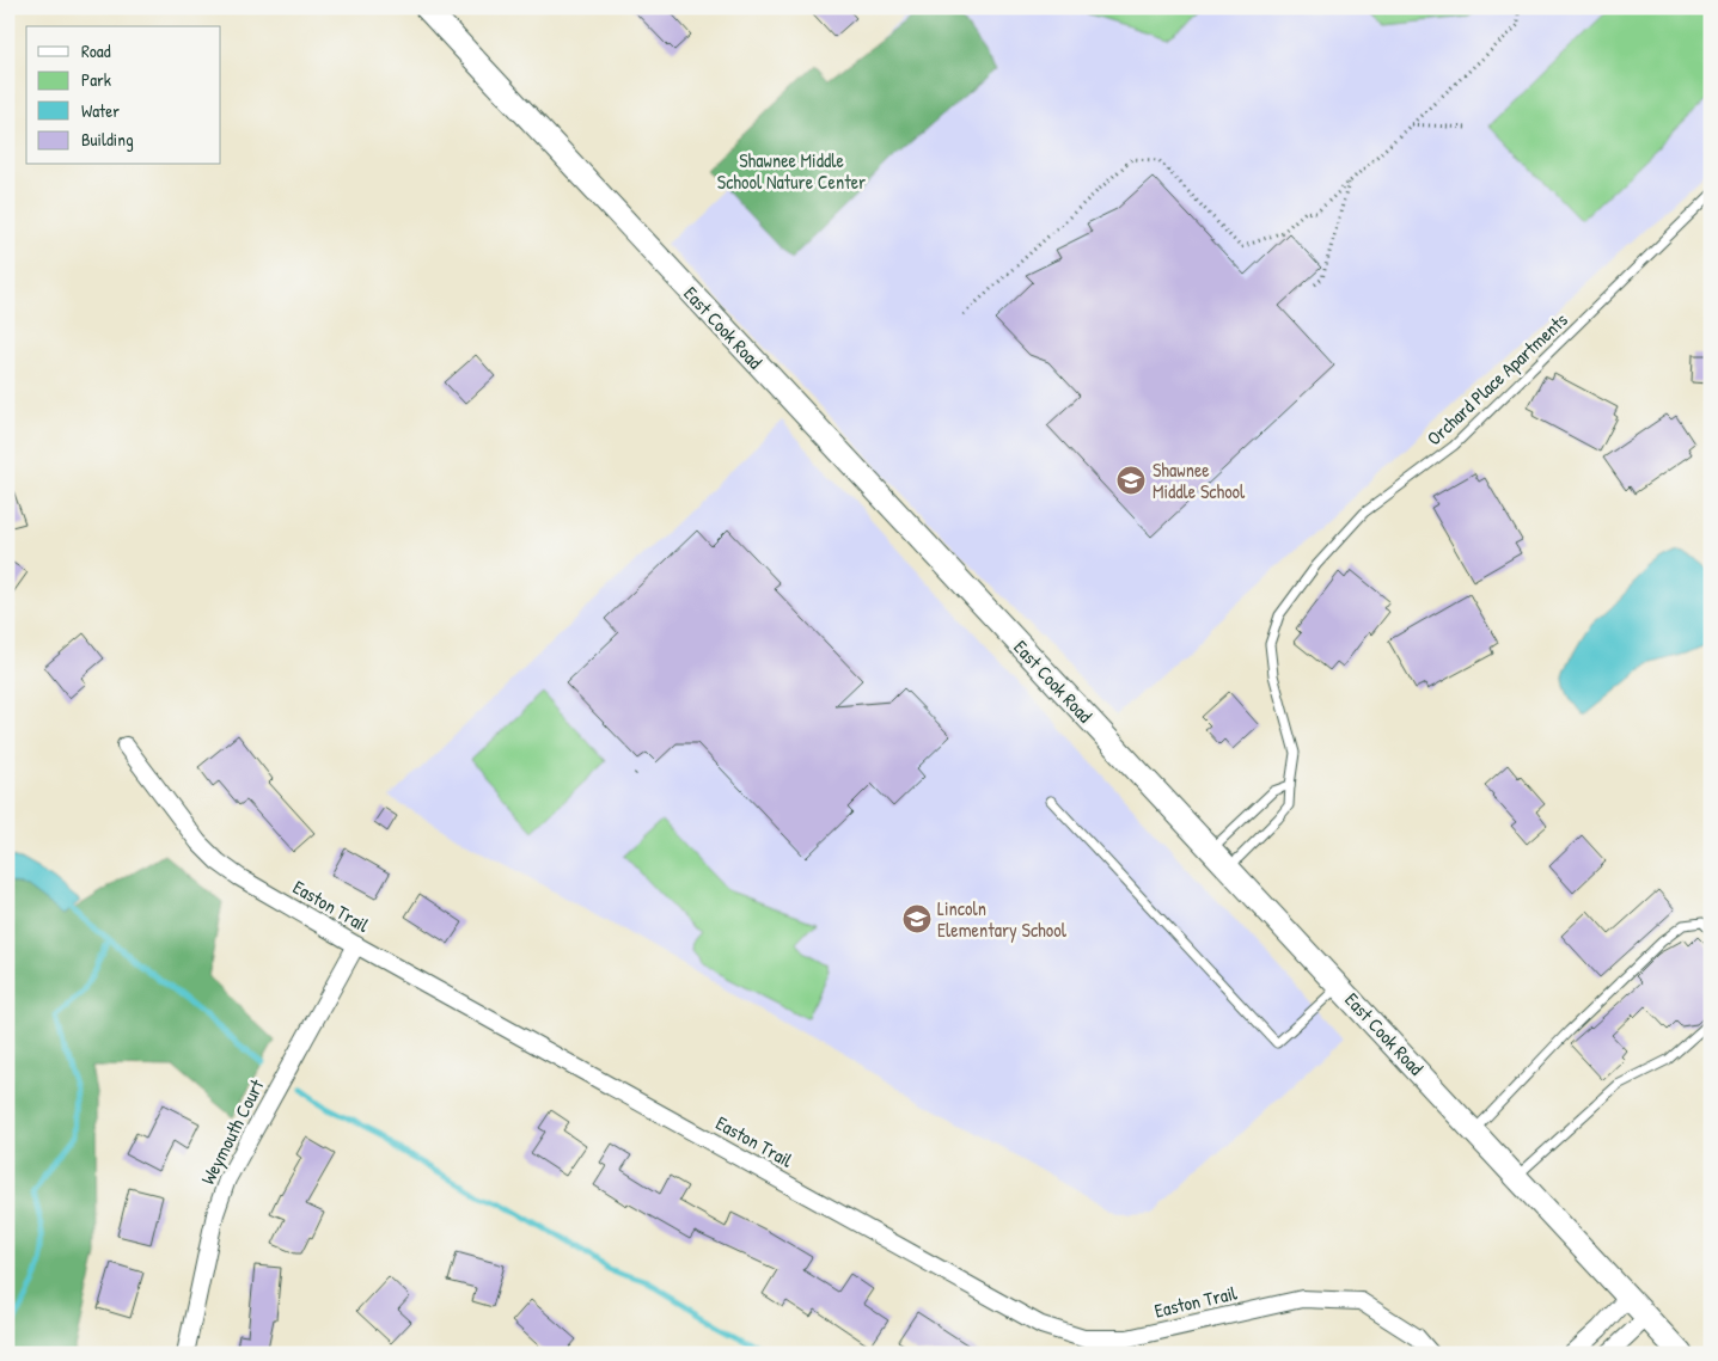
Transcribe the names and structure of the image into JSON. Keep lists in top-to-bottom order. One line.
{"streets":{"main road":["East Cook Road"],"street":["Easton Trail","Weymouth Court"],"lane":["Orchard Place Apartments"]},"crossings":[["East Cook Road","Orchard Place Apartments"],["Easton Trail","Weymouth Court"]],"parks":["Shawnee Middle School Nature Center"],"places":{"school or university":["Shawnee Middle School","Lincoln Elementary School"]},"legend":["Road","Park","Water","Building"]}
